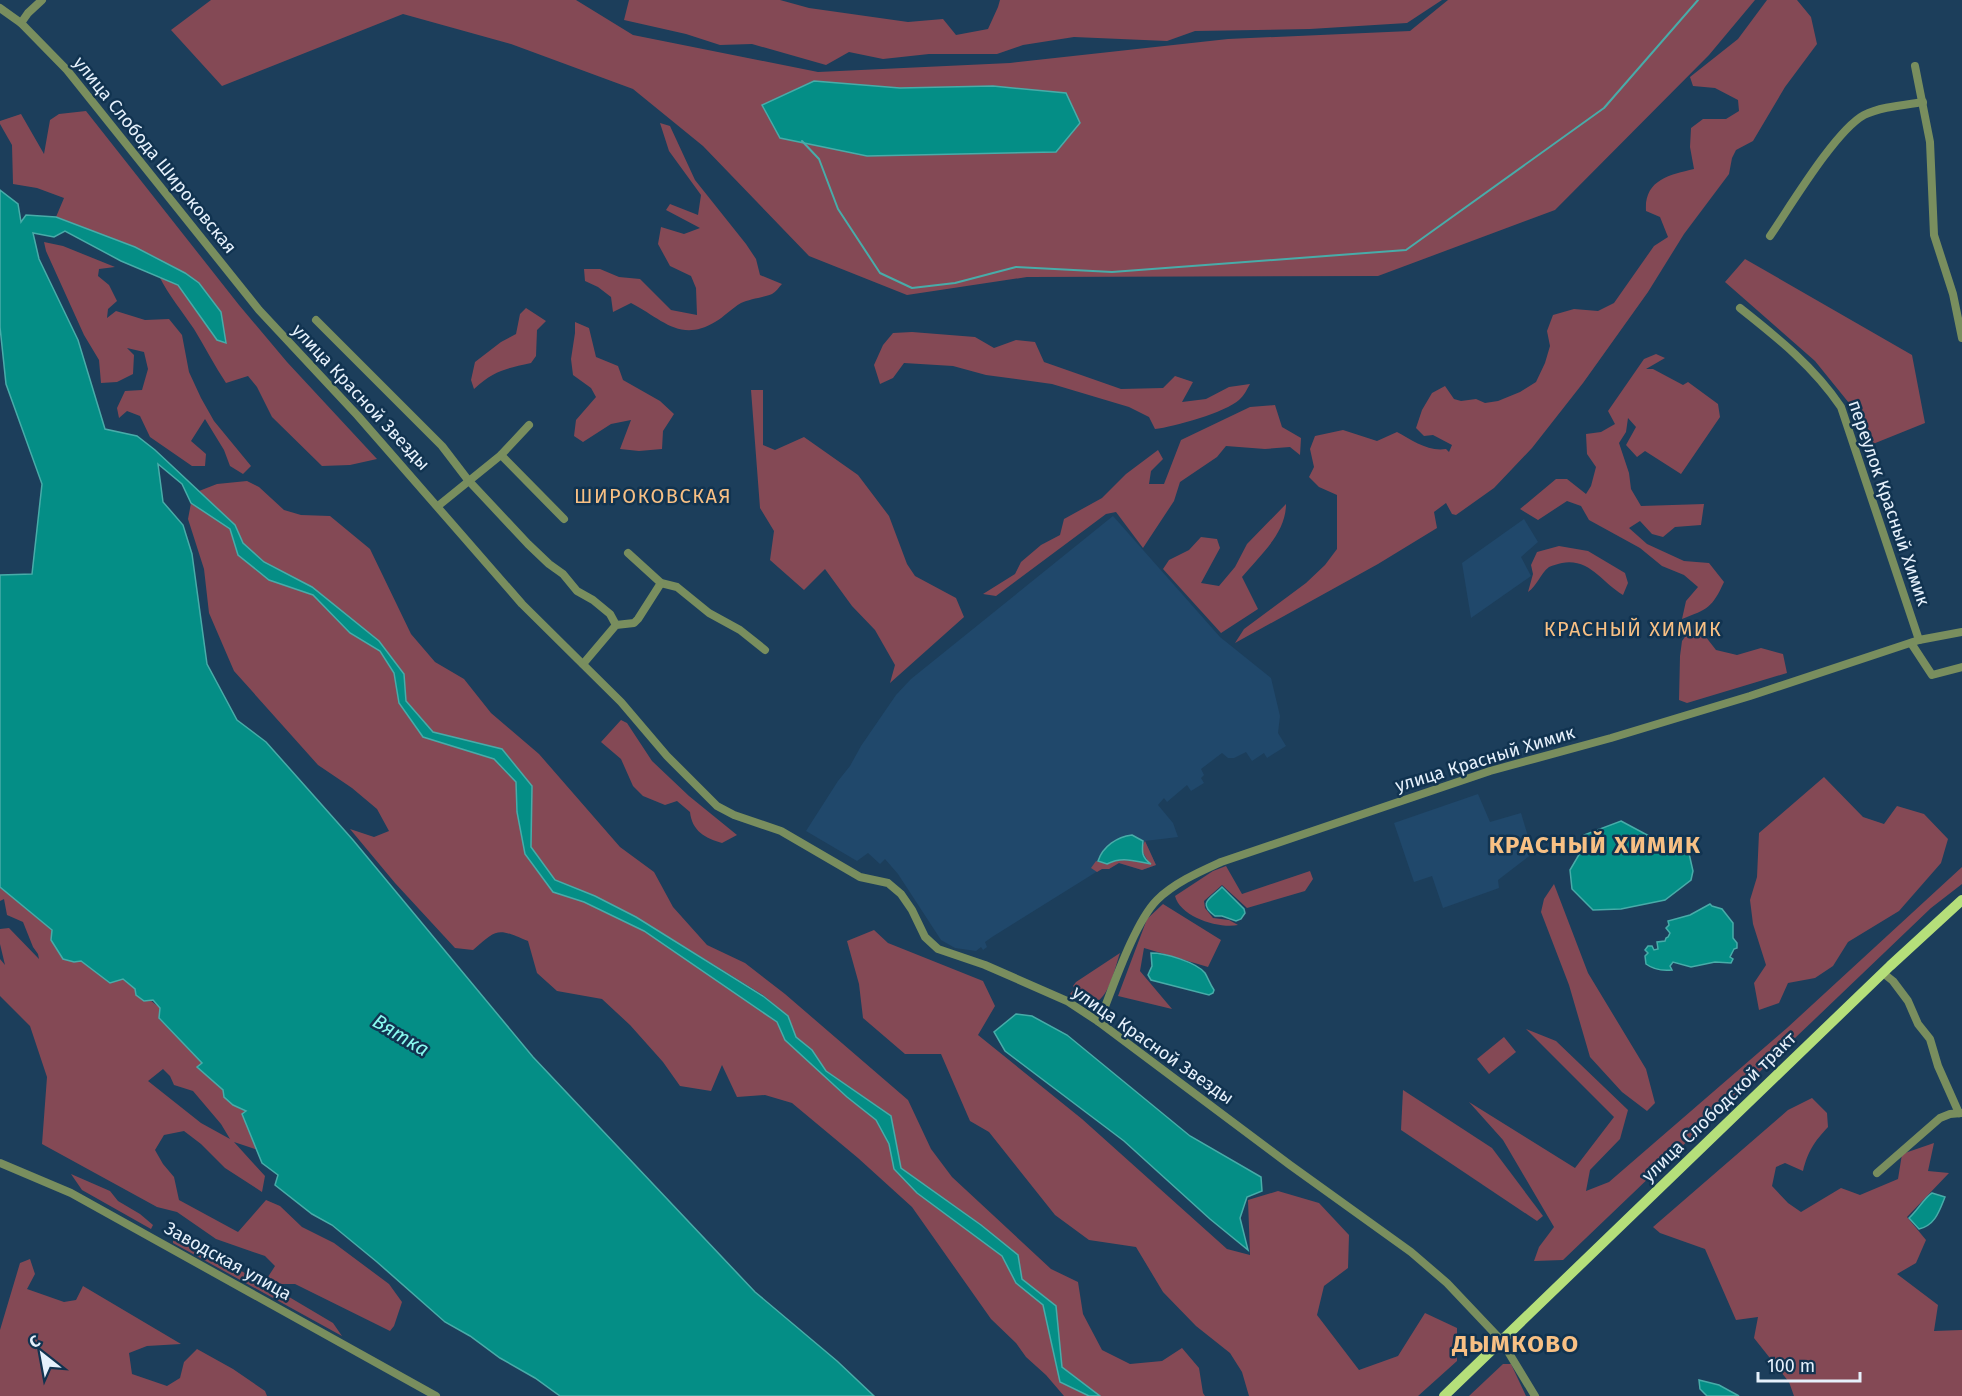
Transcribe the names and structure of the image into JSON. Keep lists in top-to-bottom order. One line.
{"streets":{"main road":["улица Слободской тракт"],"street":["улица Слобода Широковская","улица Красной Звезды","переулок Красный Химик","улица Красный Химик","Заводская улица"]},"crossings":[["улица Слобода Широковская","улица Красной Звезды"],["улица Красной Звезды","улица Красный Химик"],["улица Красной Звезды","улица Слободской тракт"],["переулок Красный Химик","улица Красный Химик"]],"districts":["ШИРОКОВСКАЯ","КРАСНЫЙ ХИМИК","КРАСНЫЙ ХИМИК","ДЫМКОВО"],"water":["Вятка"],"scale_bar":"100 m","north":"top left"}
